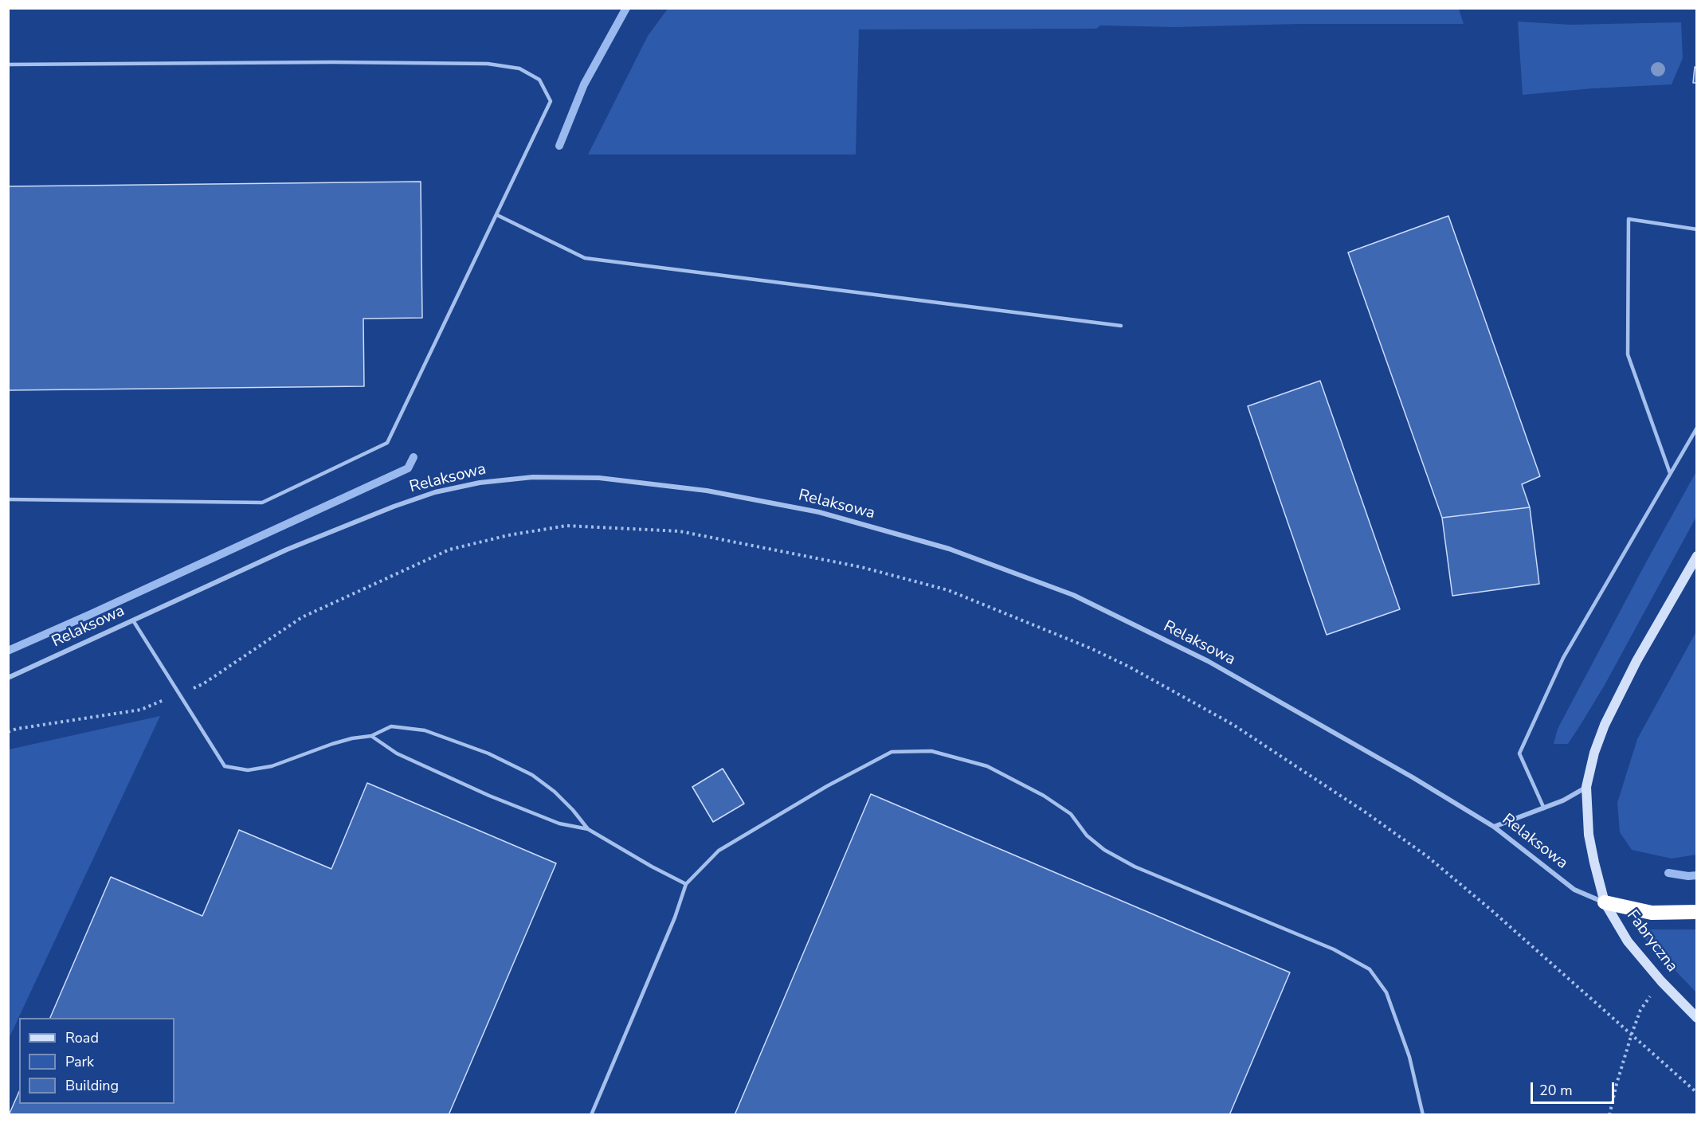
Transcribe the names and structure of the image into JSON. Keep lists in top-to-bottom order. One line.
{"streets":{"main road":["Fabryczna"],"street":["Relaksowa"]},"crossings":[["Relaksowa","Fabryczna"]],"legend":["Road","Park","Building"],"scale_bar":"20 m"}
